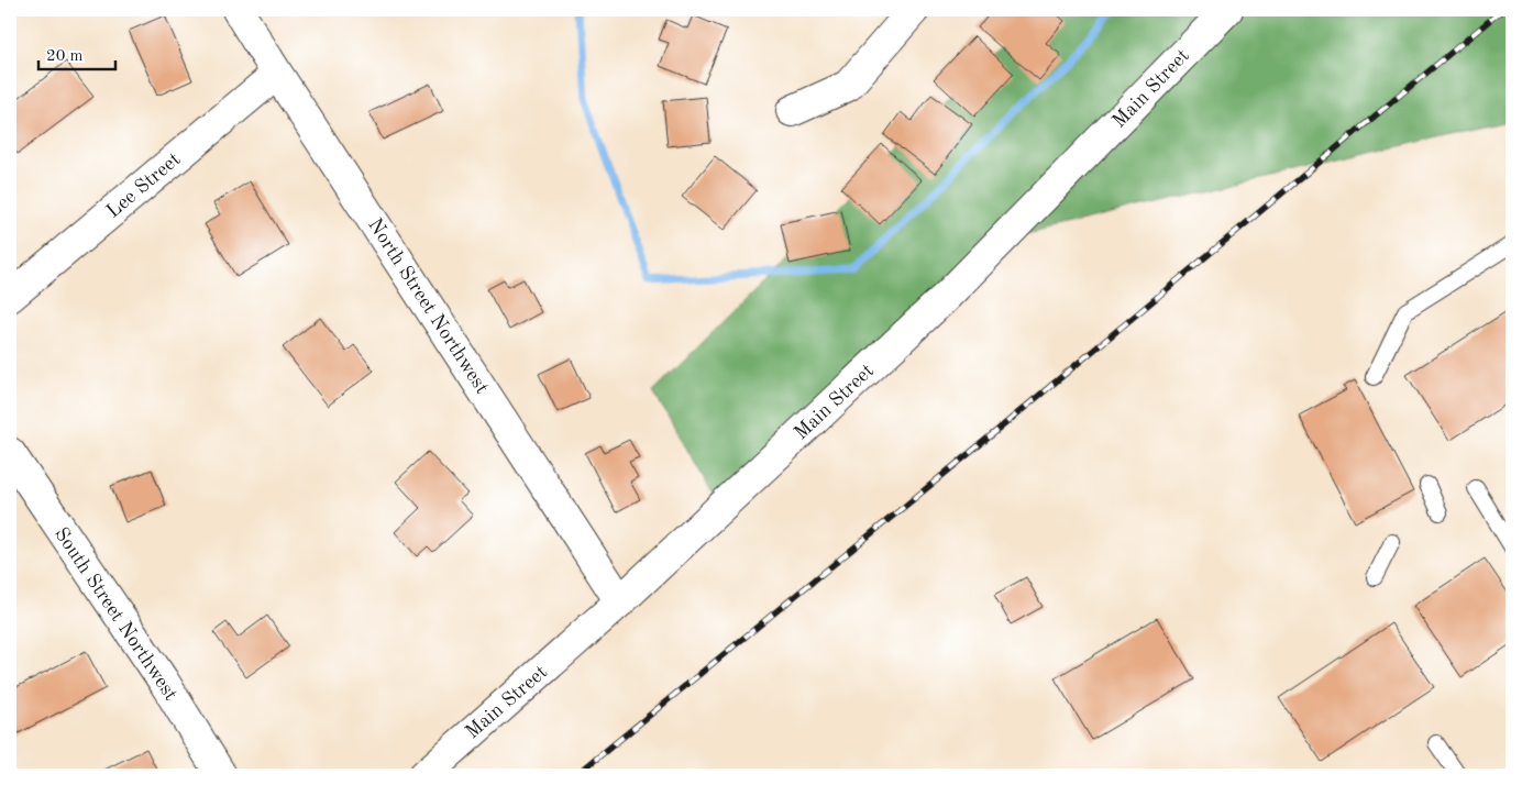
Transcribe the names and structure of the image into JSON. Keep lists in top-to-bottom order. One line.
{"streets":{"street":["Main Street","Lee Street","North Street Northwest","South Street Northwest"]},"crossings":[["Main Street","North Street Northwest"],["Lee Street","North Street Northwest"]],"scale_bar":"20 m"}
